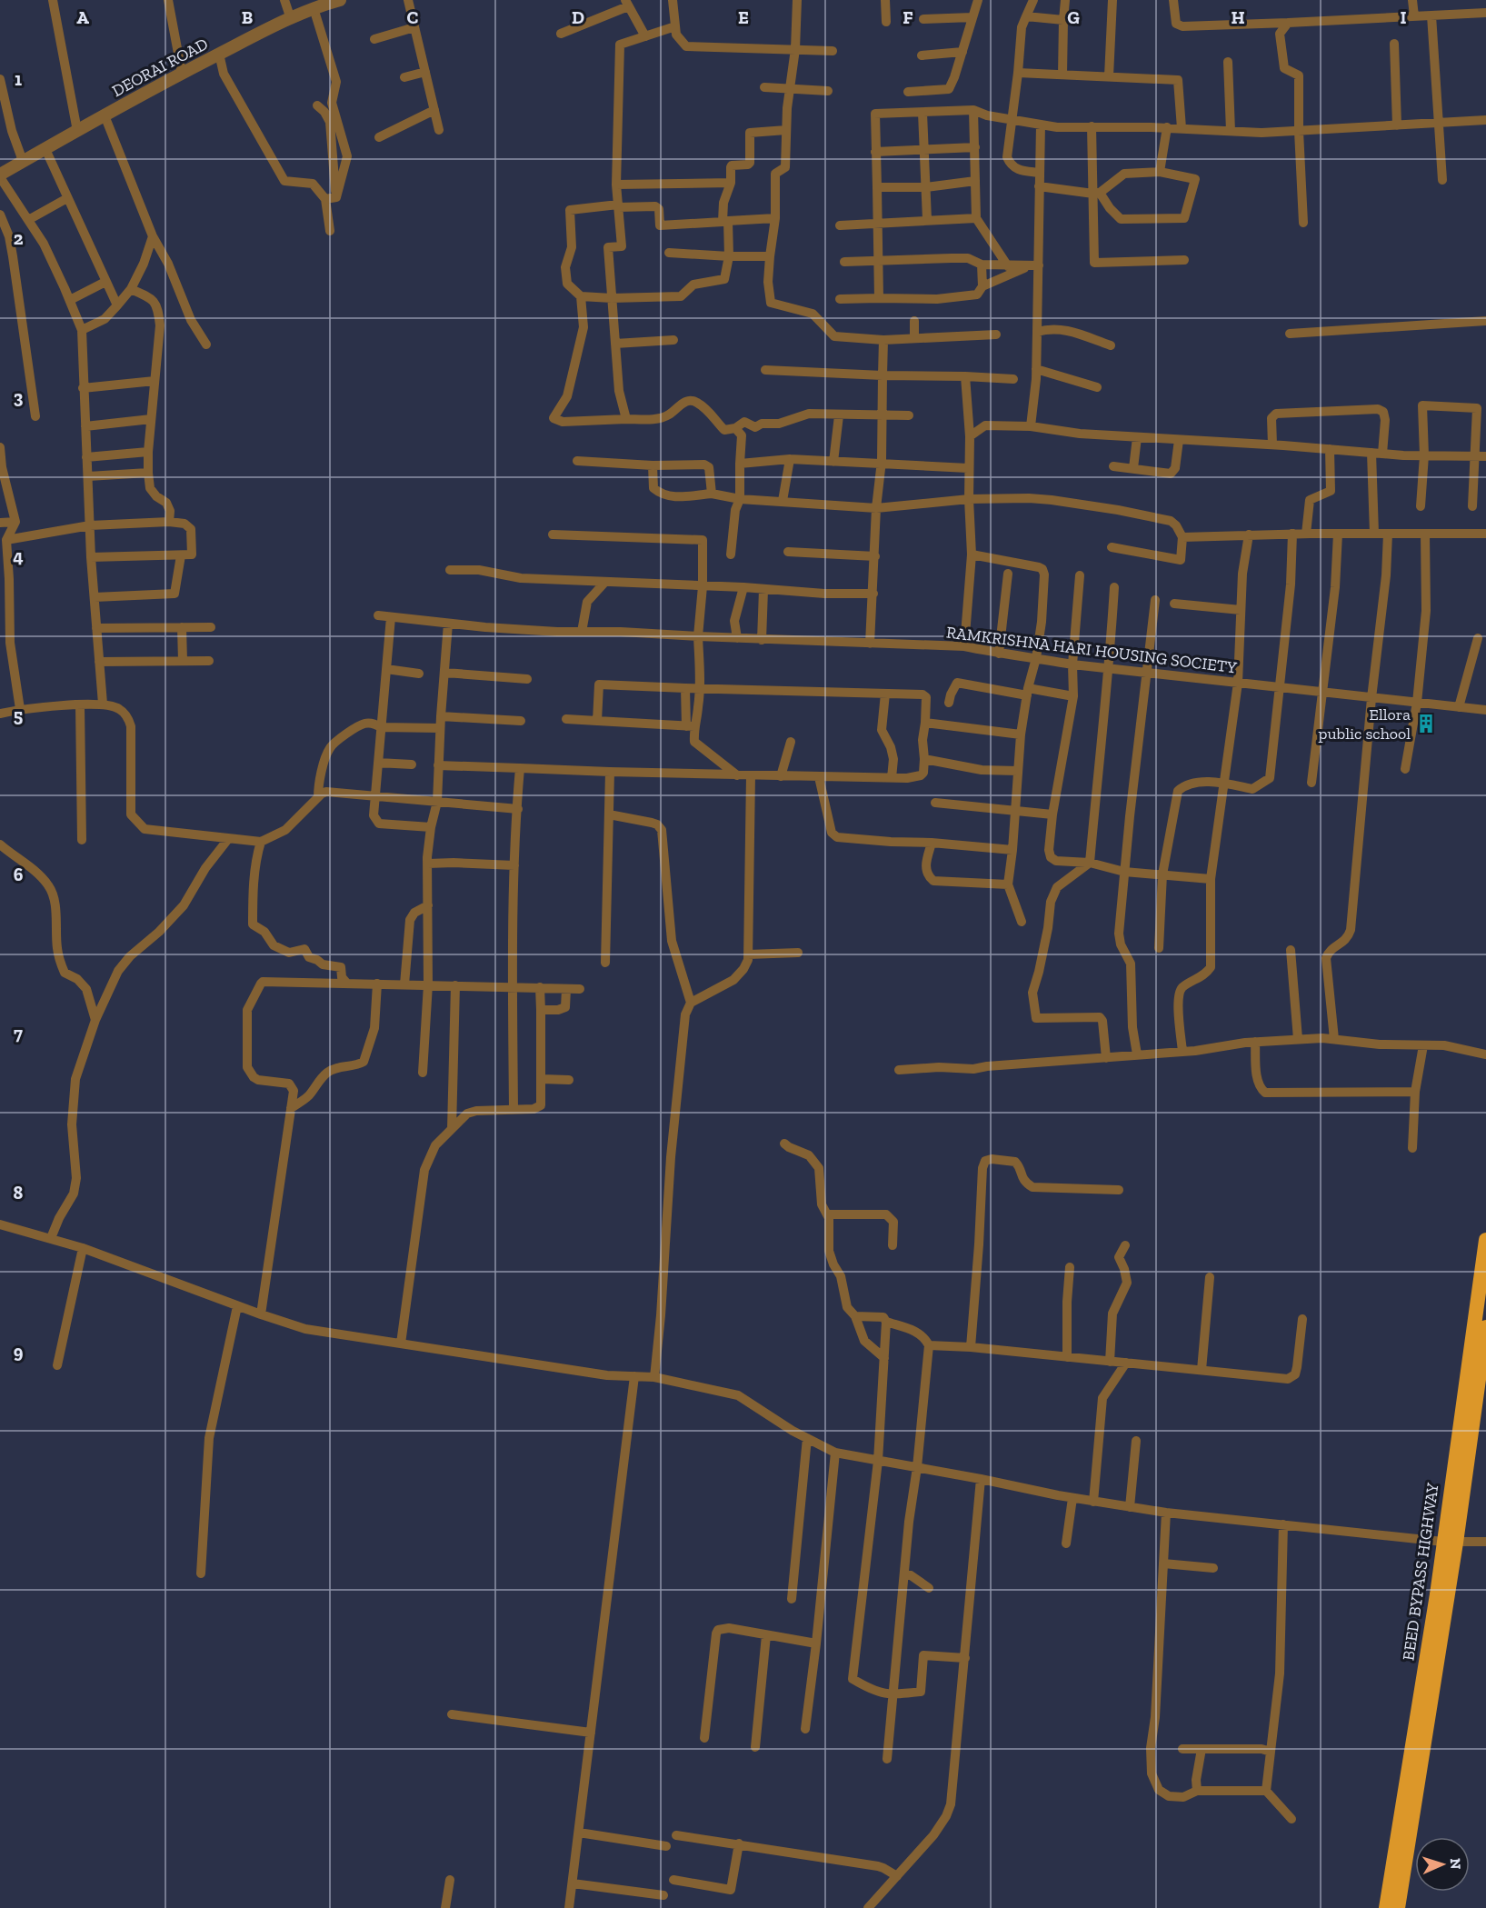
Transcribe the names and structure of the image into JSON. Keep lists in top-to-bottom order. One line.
{"streets":{"highway":["BEED BYPASS HIGHWAY"],"street":["DEORAI ROAD","RAMKRISHNA HARI HOUSING SOCIETY"]},"places":{"building":["Ellora public school"]},"north":"right","grid":{"columns":["A","B","C","D","E","F","G","H","I"],"rows":["1","2","3","4","5","6","7","8","9"]}}
